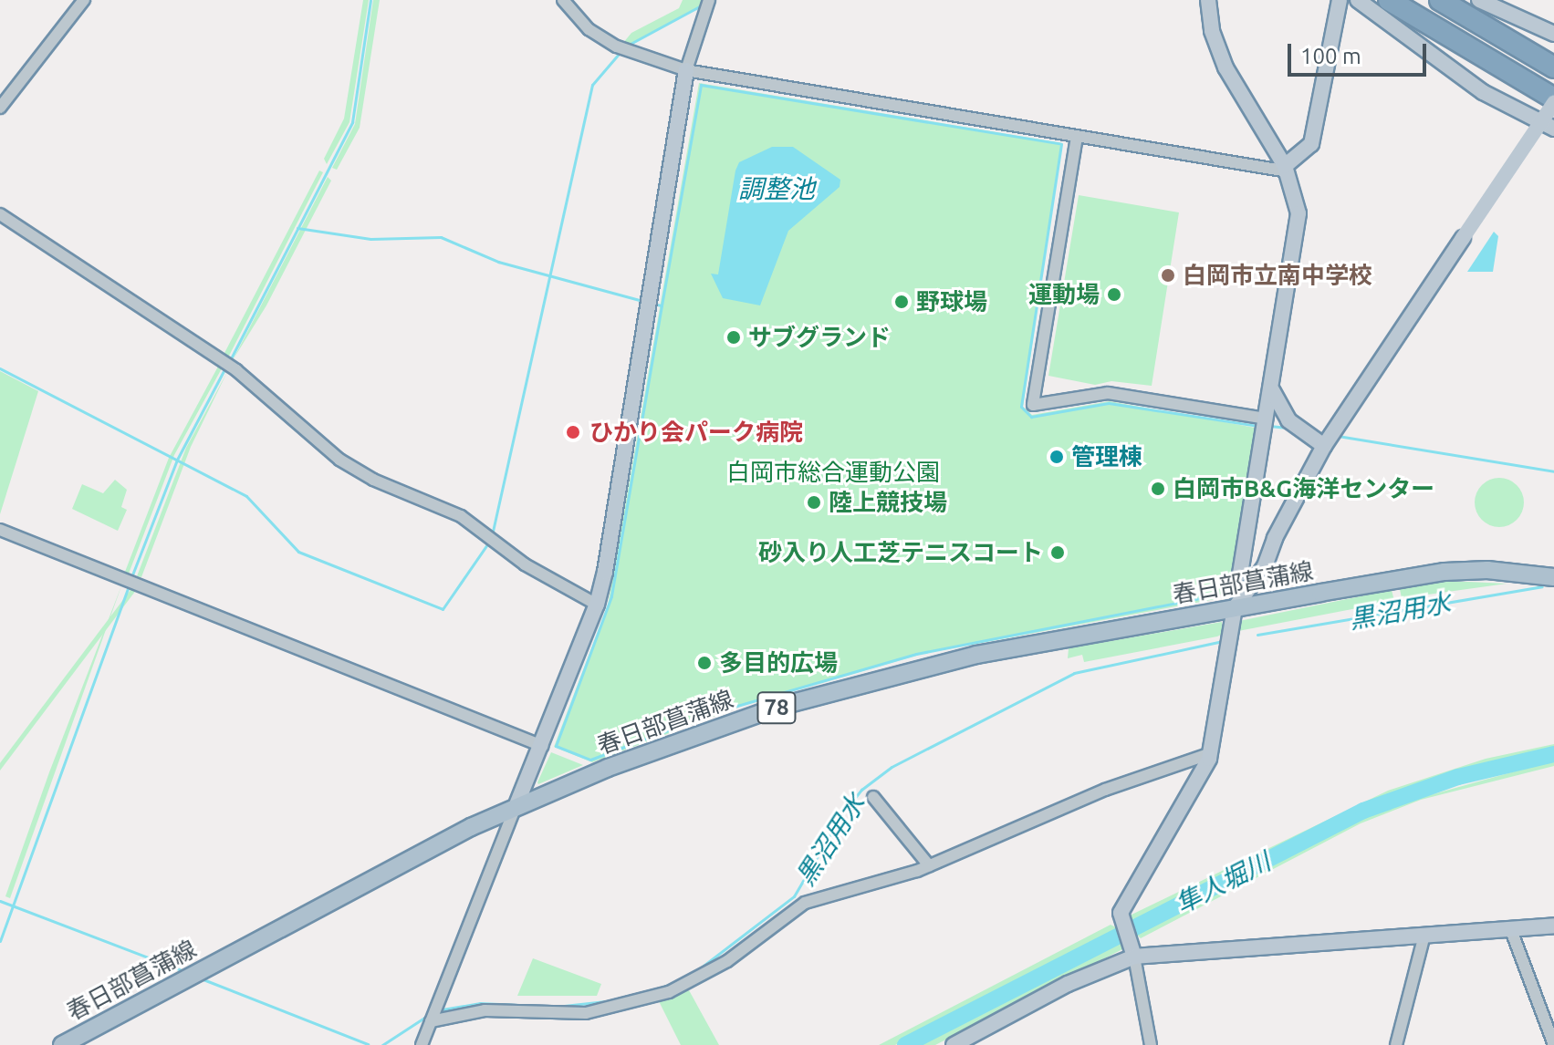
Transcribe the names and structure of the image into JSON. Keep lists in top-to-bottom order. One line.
{"streets":{"main road":["春日部菖蒲線","78"]},"water":["調整池","黒沼用水","隼人堀川"],"parks":["白岡市総合運動公園"],"places":["白岡市立南中学校","運動場","野球場","サブグランド","ひかり会パーク病院","管理棟","白岡市B&G海洋センター","陸上競技場","砂入り人工芝テニスコート","多目的広場"],"scale_bar":"100 m"}
